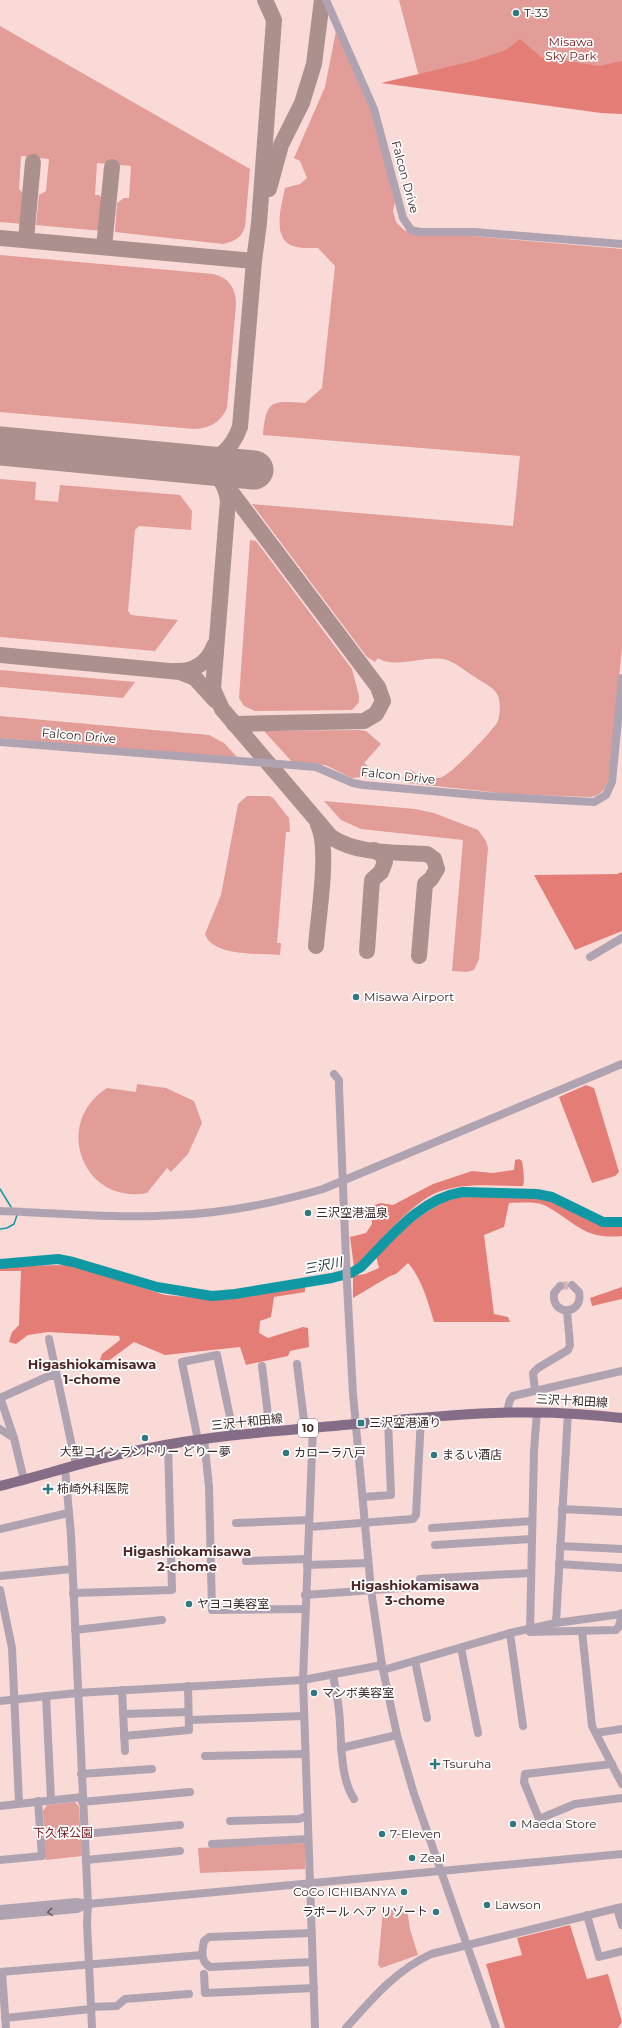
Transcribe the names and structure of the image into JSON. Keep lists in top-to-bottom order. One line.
{"streets":{"main road":["三沢十和田線","10"],"street":["Falcon Drive"]},"districts":["Higashiokamisawa 1-chome","Higashiokamisawa 2-chome","Higashiokamisawa 3-chome"],"water":["三沢川"],"parks":["Misawa Sky Park","下久保公園"],"places":{"other":["T-33","Misawa Airport","三沢空港温泉","大型コインランドリー どりー夢","カローラ八戸","まるい酒店","ヤヨコ美容室","マンボ美容室","Maeda Store","7-Eleven","Zeal","CoCo ICHIBANYA","Lawson","ラポール ヘア リゾート"],"transit":["三沢空港通り"],"health":["柿崎外科医院","Tsuruha"]}}
